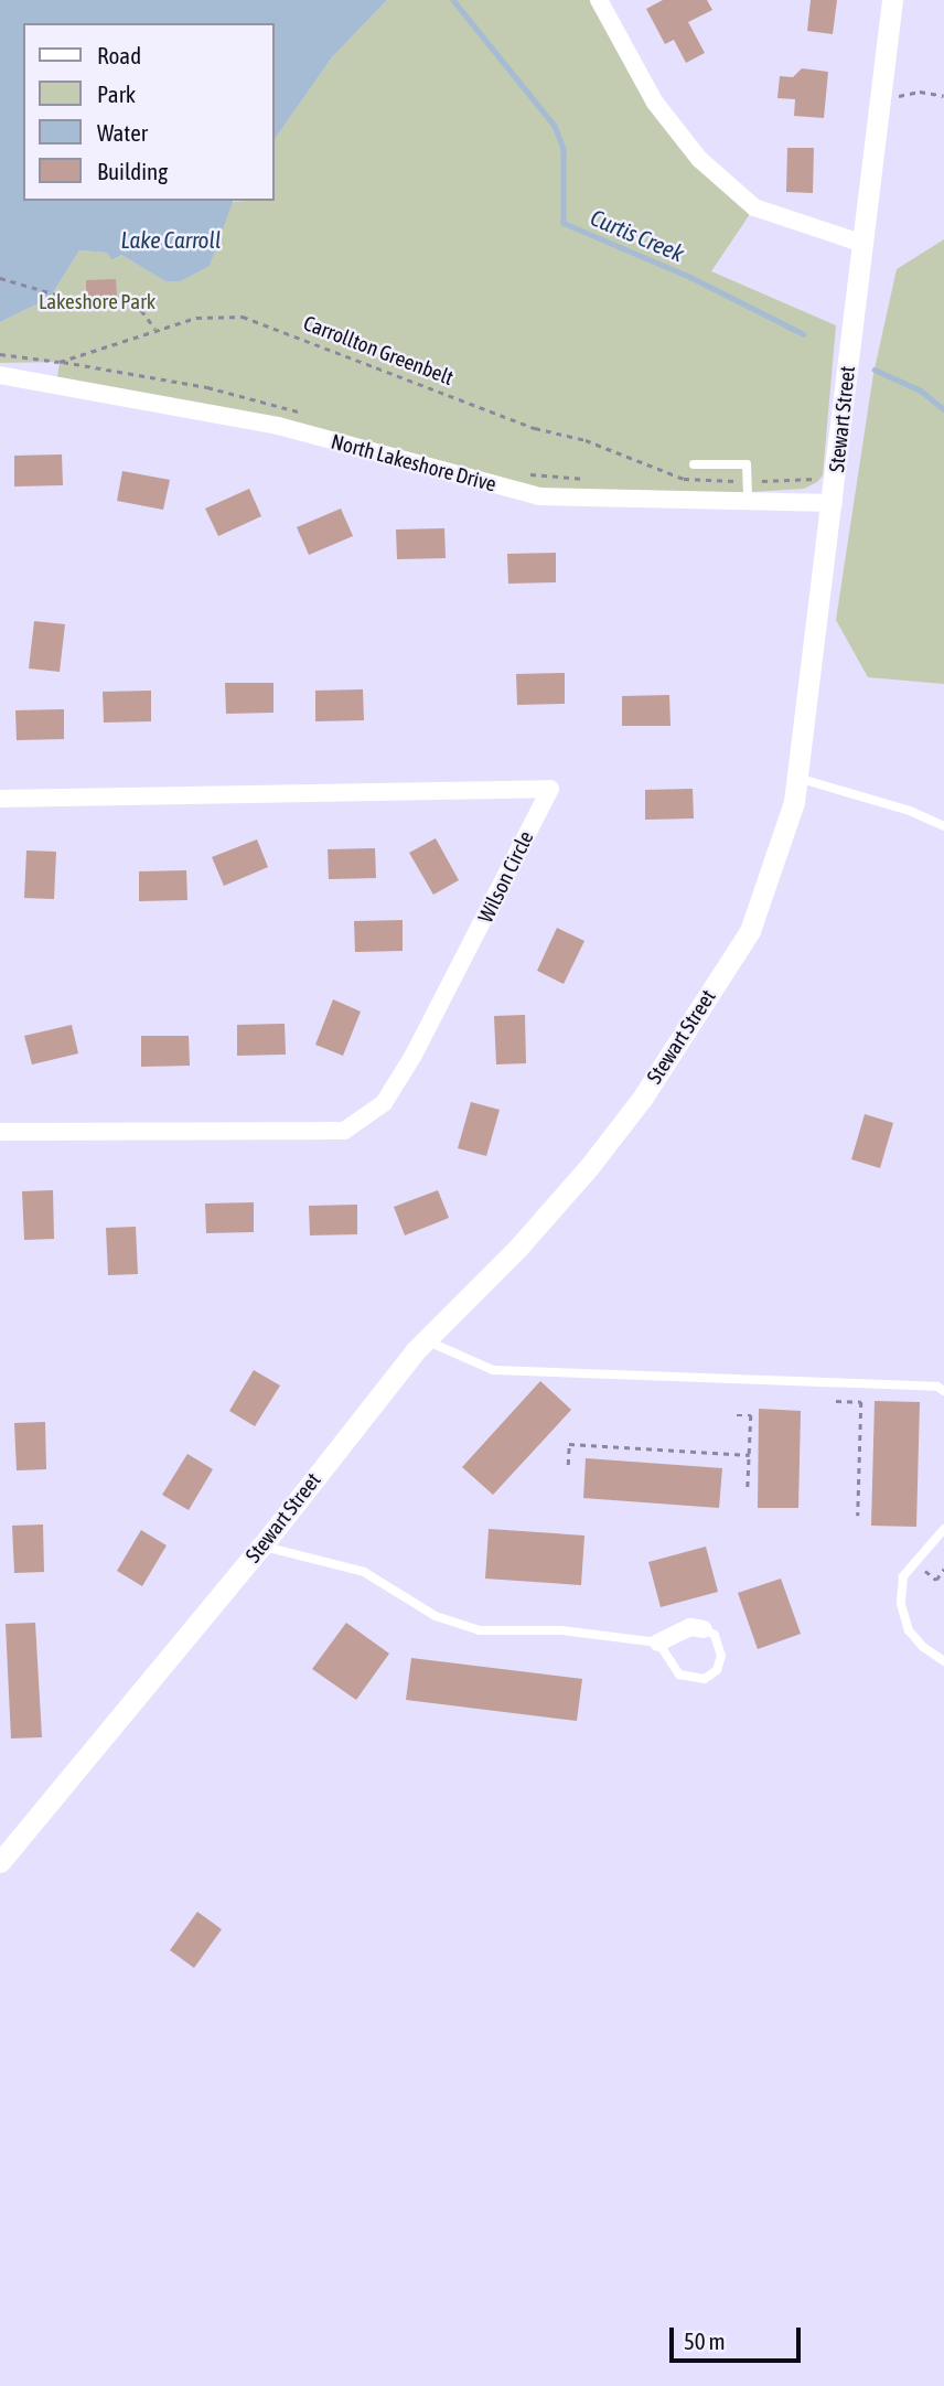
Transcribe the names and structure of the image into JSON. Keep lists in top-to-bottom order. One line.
{"streets":{"street":["Stewart Street","North Lakeshore Drive","Wilson Circle"],"path":["Carrollton Greenbelt"]},"crossings":[["Stewart Street","North Lakeshore Drive"]],"water":["Curtis Creek","Lake Carroll"],"parks":["Lakeshore Park"],"legend":["Road","Park","Water","Building"],"scale_bar":"50 m"}
